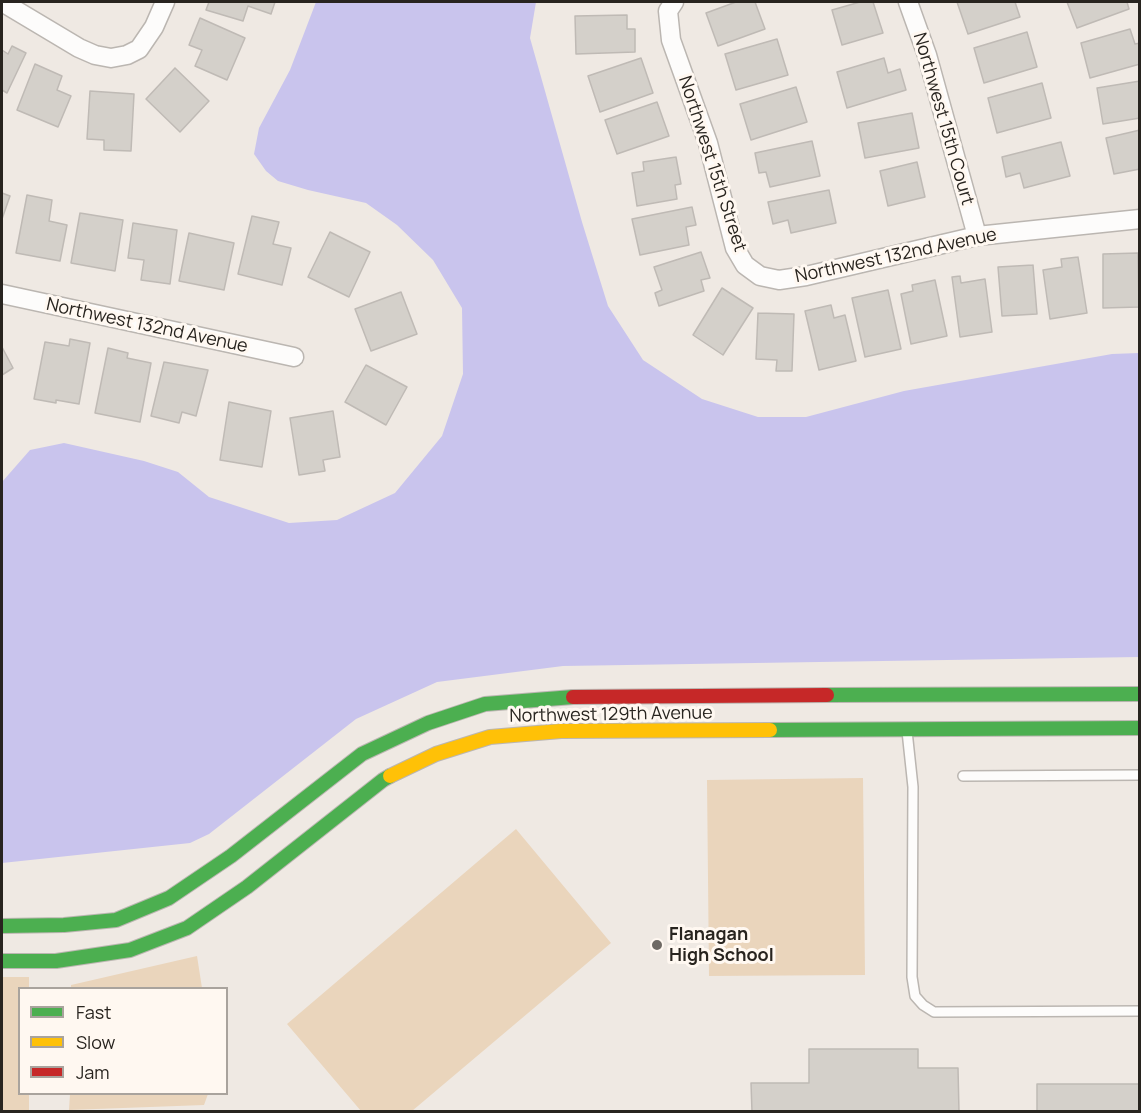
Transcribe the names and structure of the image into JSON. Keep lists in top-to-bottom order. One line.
{"streets":{"street":["Northwest 15th Court","Northwest 15th Street","Northwest 132nd Avenue","Northwest 129th Avenue"]},"crossings":[["Northwest 15th Court","Northwest 132nd Avenue"],["Northwest 15th Street","Northwest 132nd Avenue"]],"places":["Flanagan High School"],"legend":["Fast","Slow","Jam"]}
